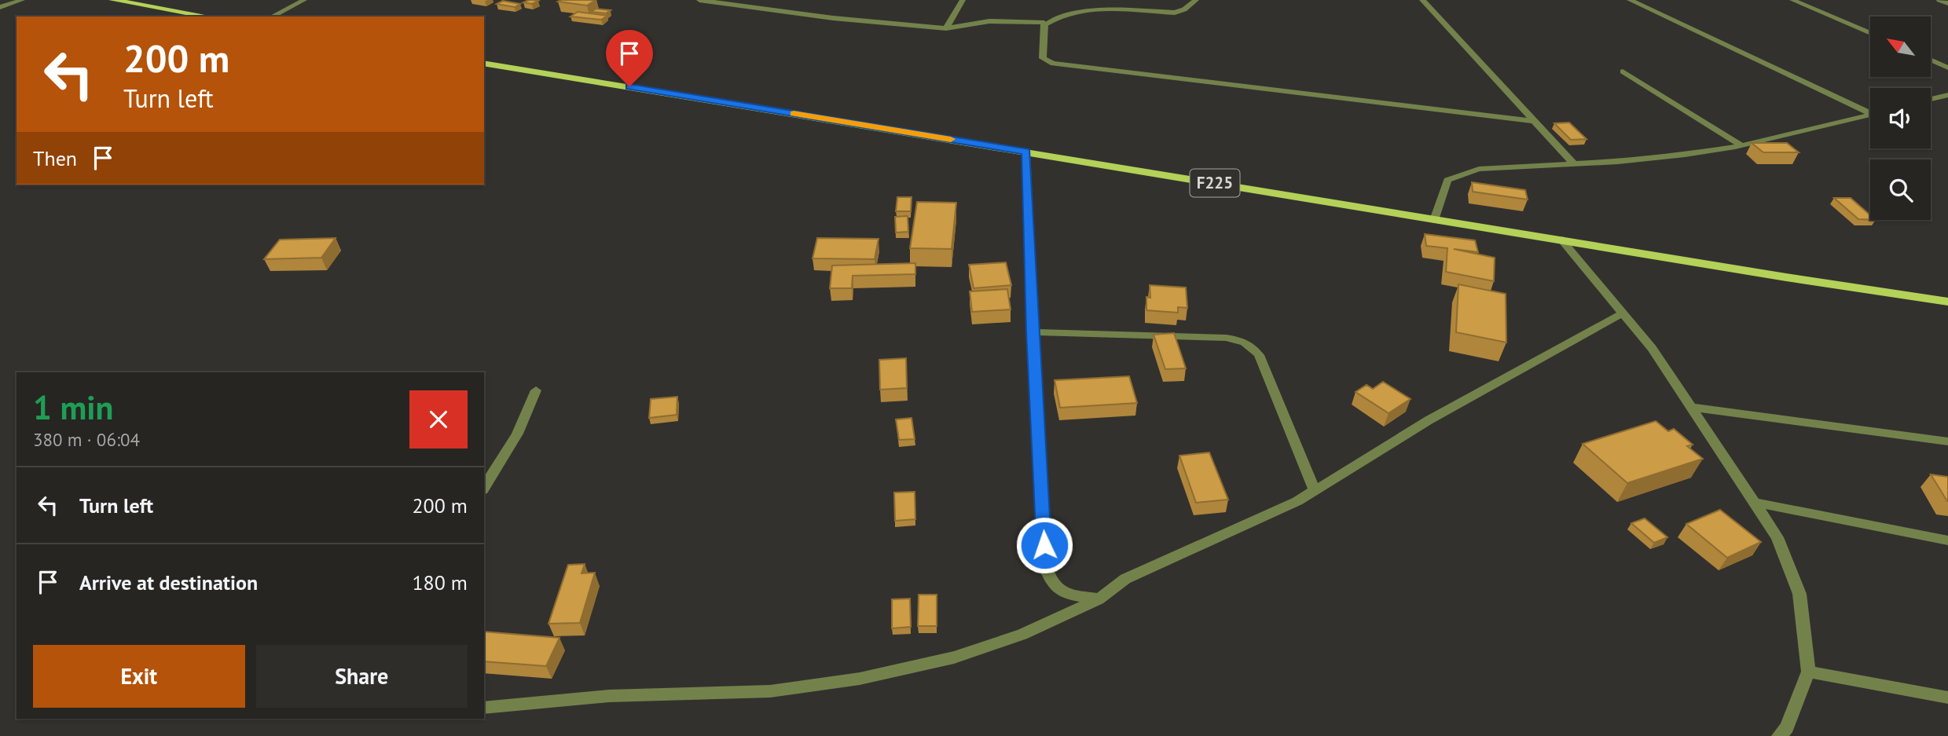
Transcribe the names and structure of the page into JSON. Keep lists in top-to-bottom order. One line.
{"streets":{"main road":["F225"]},"north":"top left","page":{"turn":["200 m","Turn left"],"then":"Then","heading":["1 min","380 m · 06:04"],"list":[{"name":"Turn left","value":"200 m"},{"name":"Arrive at destination","value":"180 m"}],"buttons":["Exit","Share"]}}
